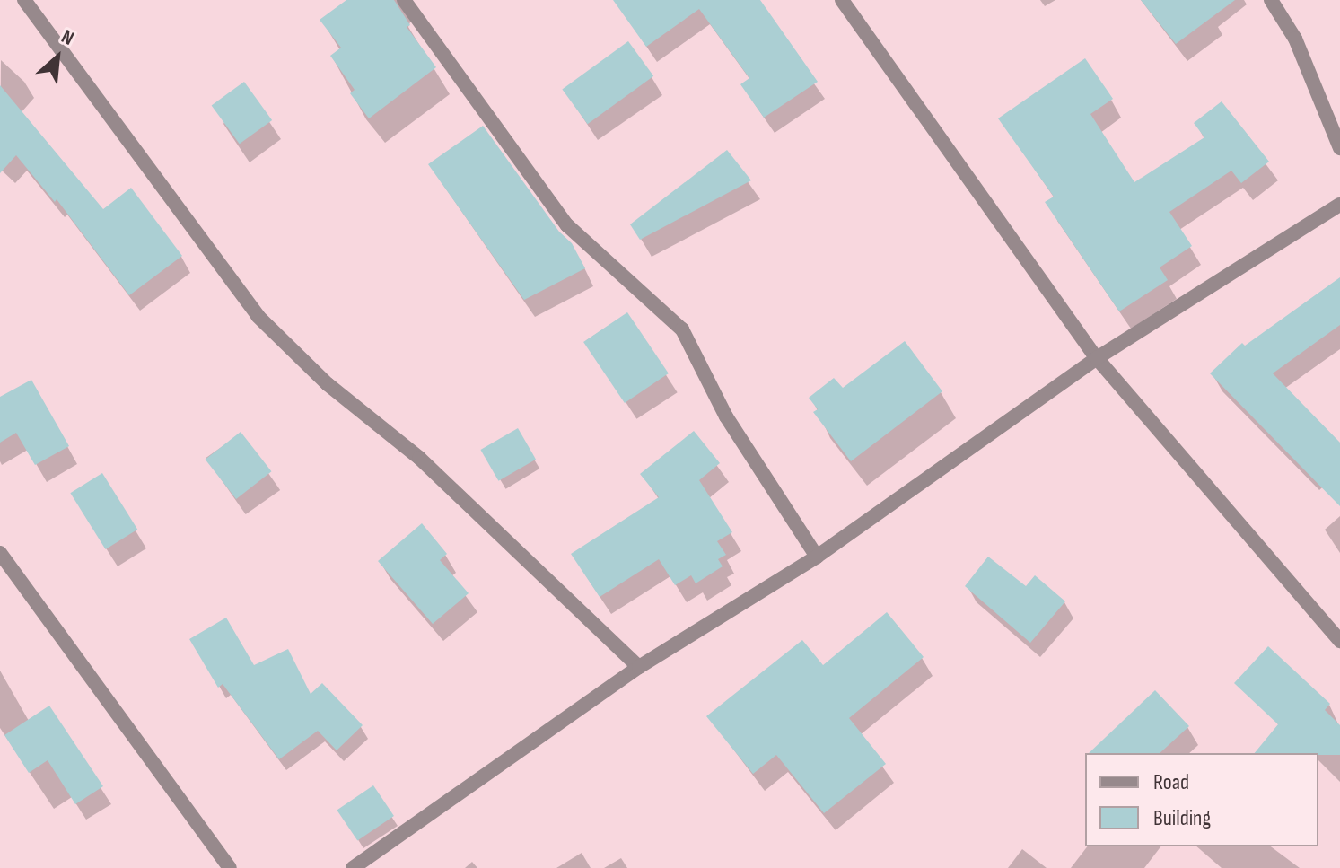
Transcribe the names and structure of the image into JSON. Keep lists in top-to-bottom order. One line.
{"legend":["Road","Building"],"north":"top right"}
